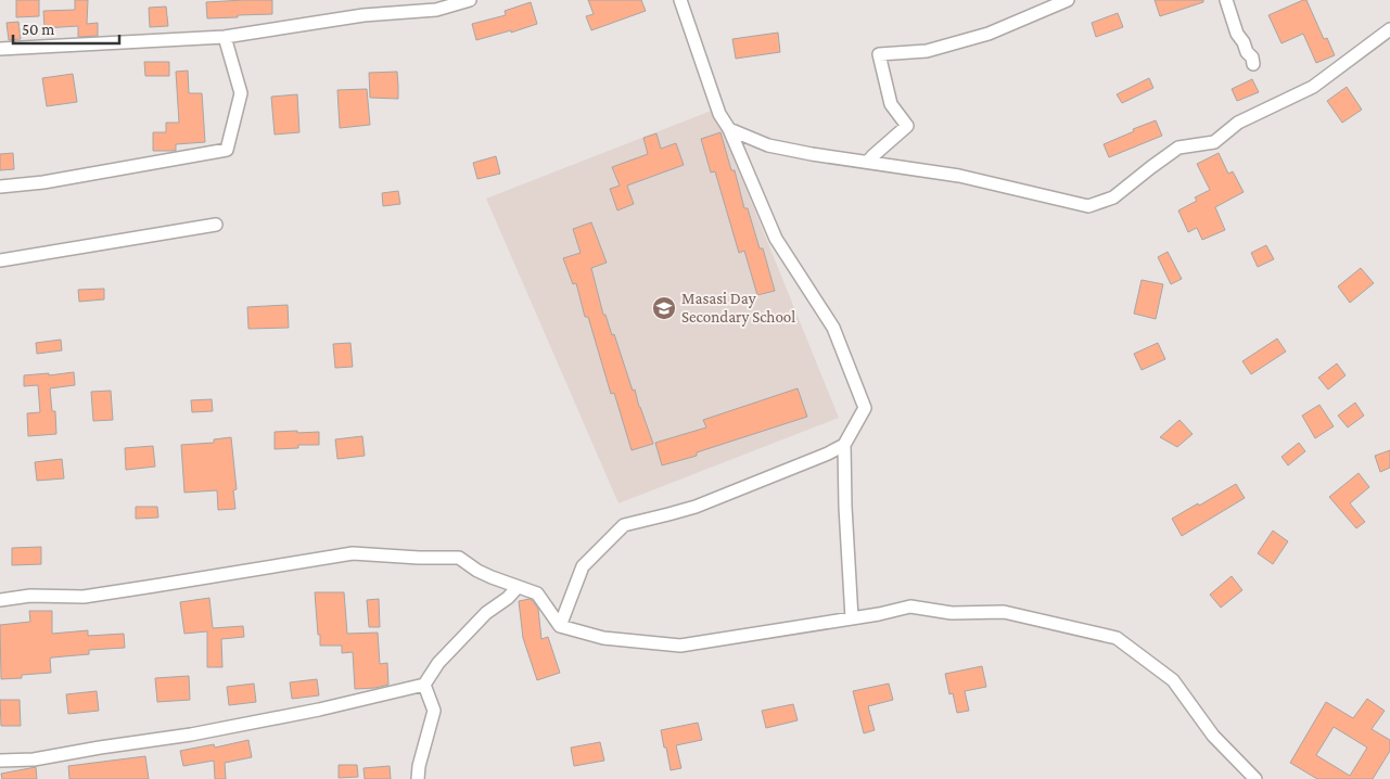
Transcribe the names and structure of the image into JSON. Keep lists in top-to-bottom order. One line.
{"places":{"school or university":["Masasi Day Secondary School"]},"scale_bar":"50 m"}
